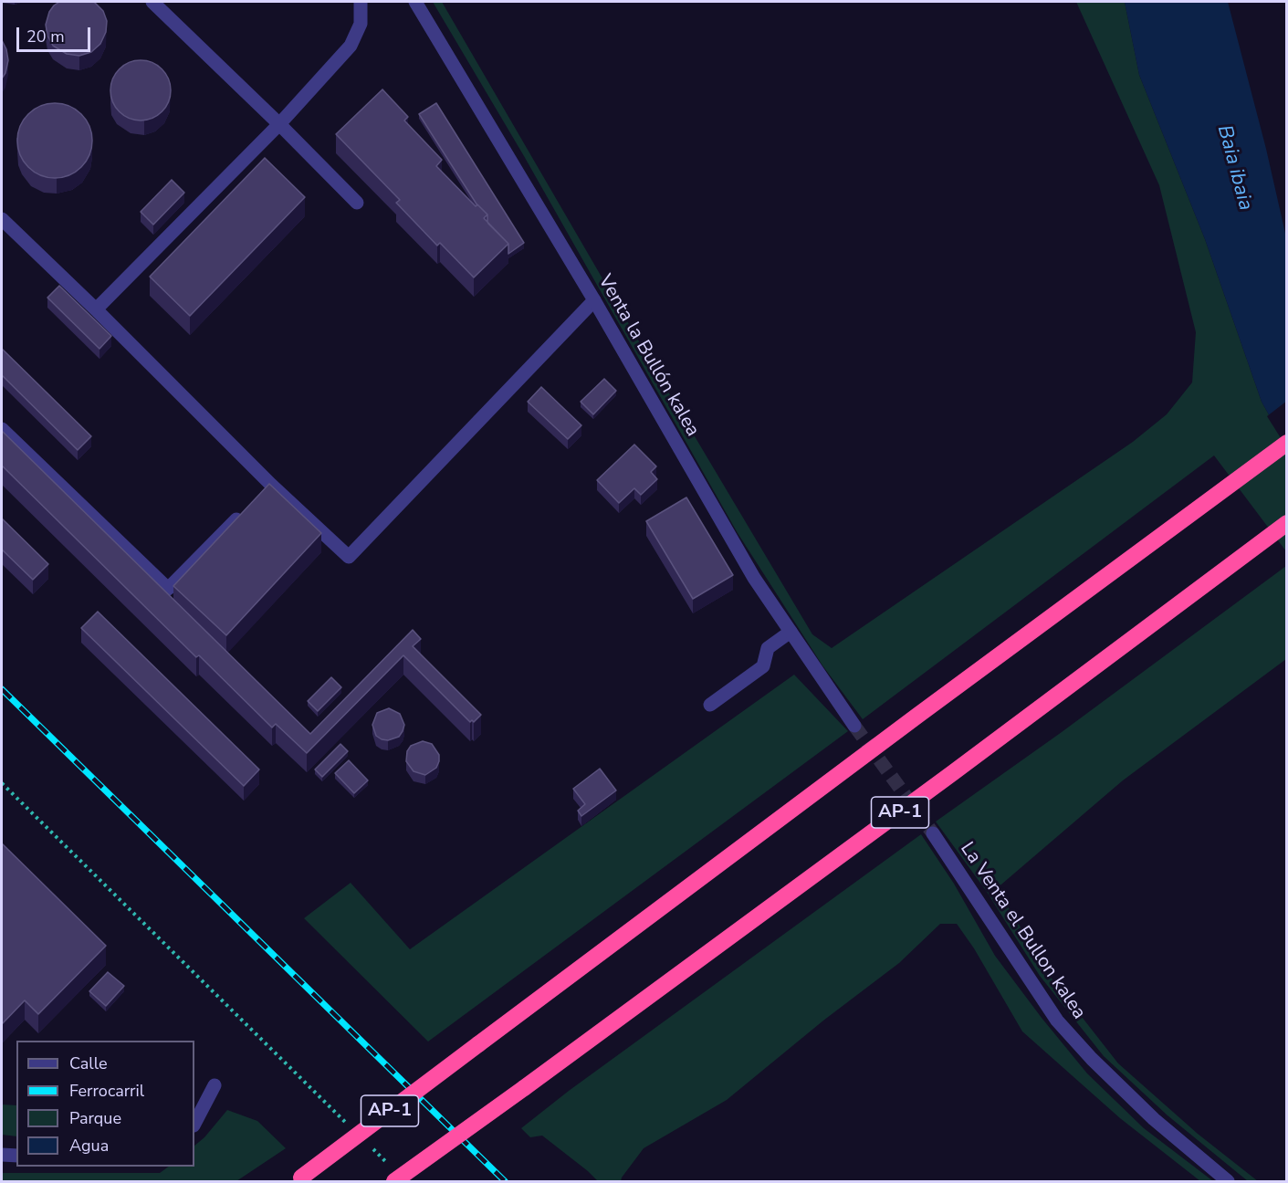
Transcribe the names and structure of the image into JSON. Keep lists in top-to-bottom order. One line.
{"streets":{"highway":["AP-1"],"street":["Venta la Bullón kalea","La Venta el Bullon kalea"]},"water":["Baia ibaia"],"legend":["Calle","Ferrocarril","Parque","Agua"],"scale_bar":"20 m"}
